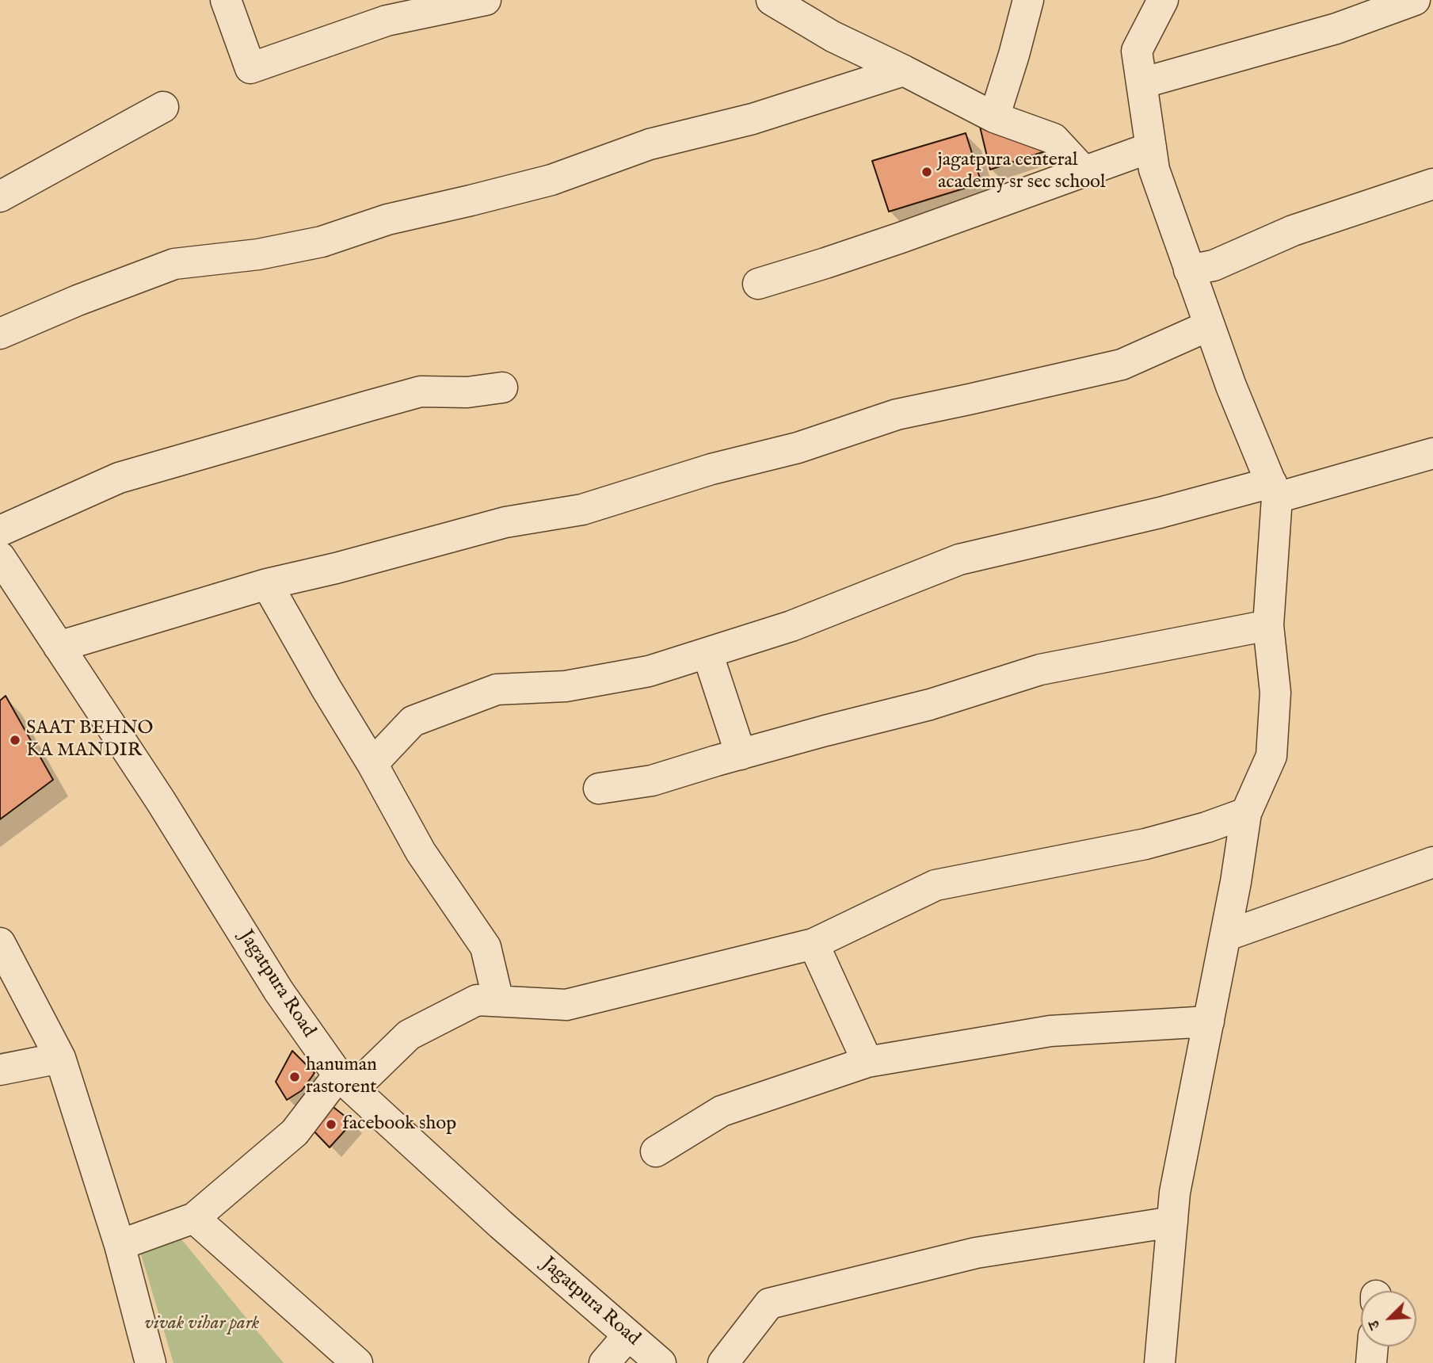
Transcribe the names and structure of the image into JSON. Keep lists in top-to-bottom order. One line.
{"streets":{"street":["Jagatpura Road"]},"parks":["vivak vihar park"],"places":["jagatpura centeral academy sr sec school","SAAT BEHNO KA MANDIR","hanuman rastorent","facebook shop"],"north":"bottom left"}
